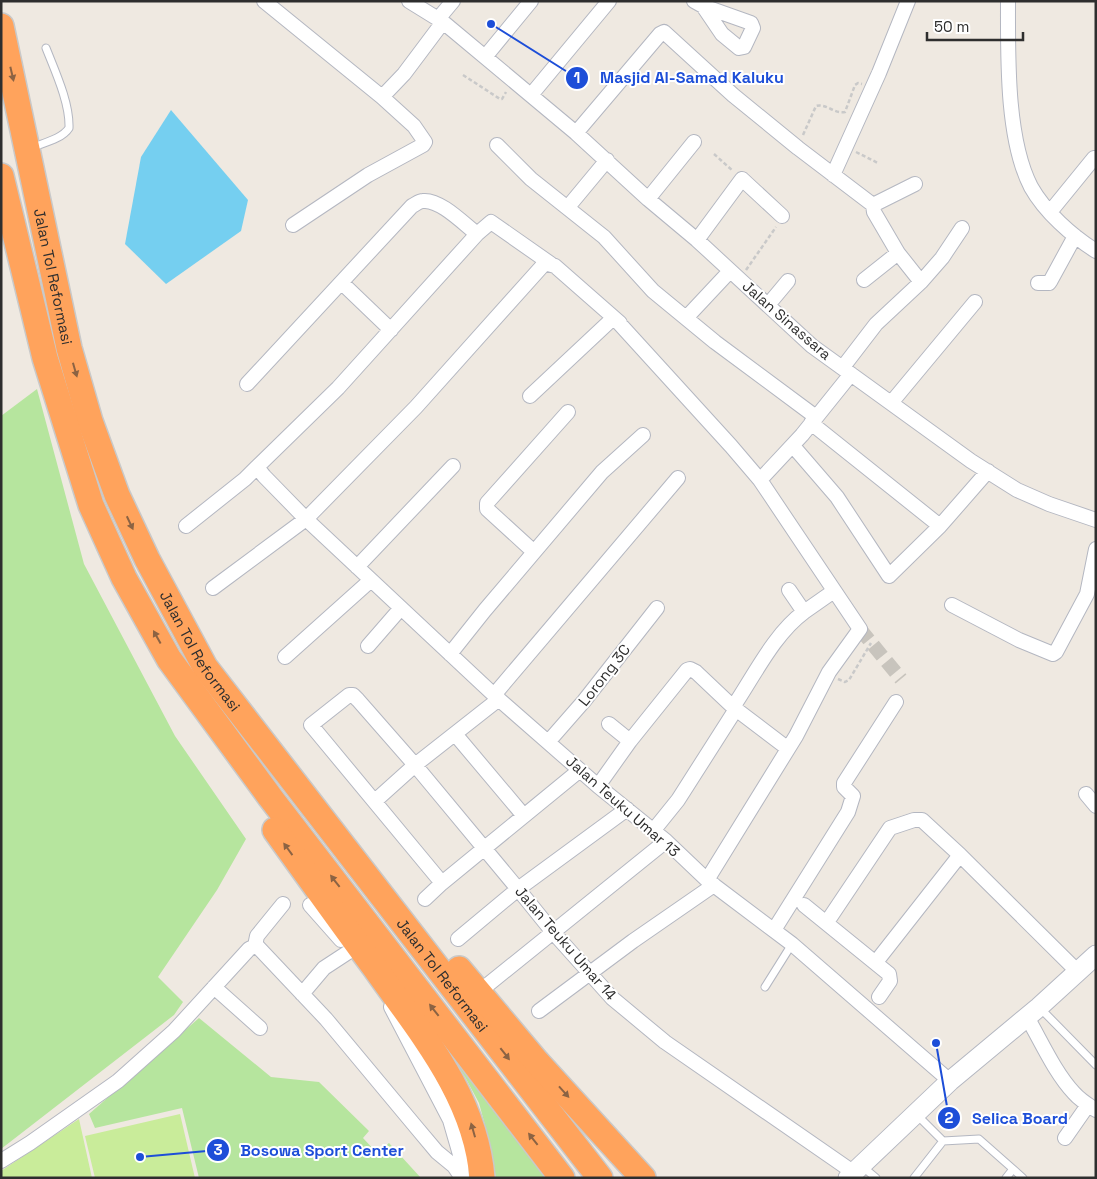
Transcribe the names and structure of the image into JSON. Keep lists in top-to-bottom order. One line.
{"streets":{"highway":["Jalan Tol Reformasi"],"street":["Jalan Sinassara","Lorong 3C","Jalan Teuku Umar 13","Jalan Teuku Umar 14"]},"crossings":[["Lorong 3C","Jalan Teuku Umar 13"]],"places":["Masjid Al-Samad Kaluku","Selica Board","Bosowa Sport Center"],"scale_bar":"50 m"}
